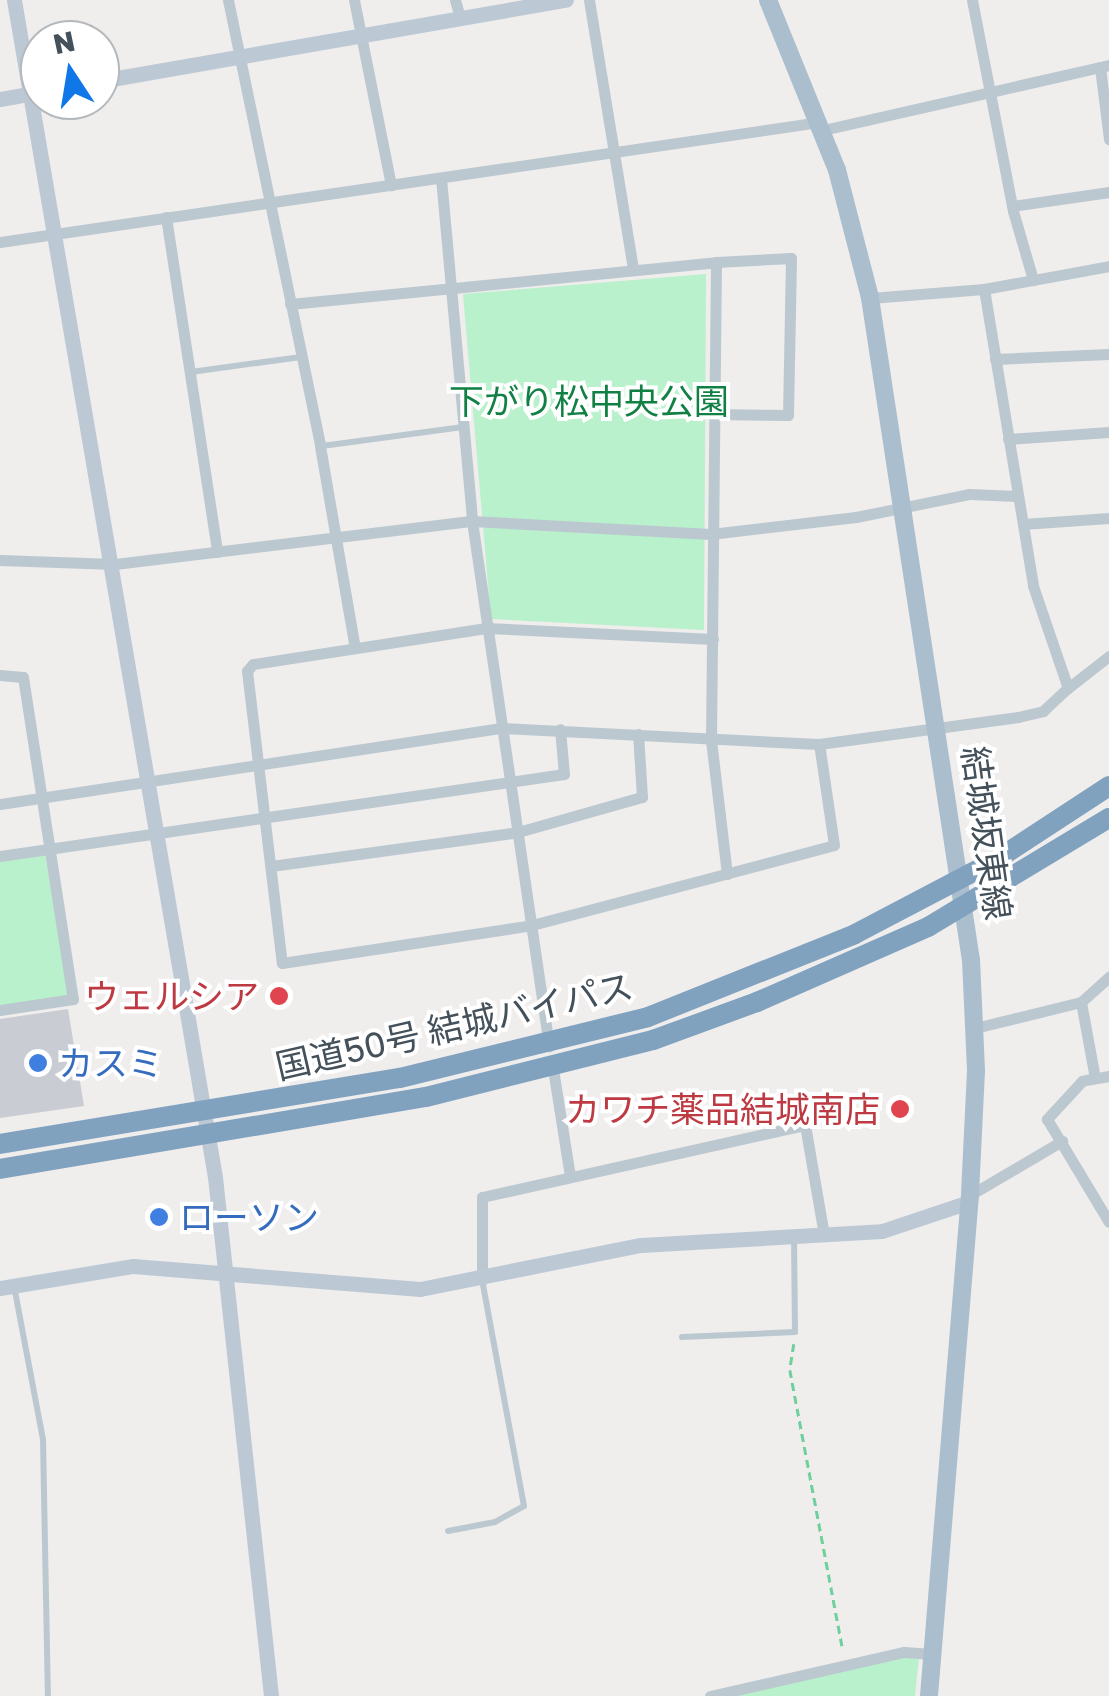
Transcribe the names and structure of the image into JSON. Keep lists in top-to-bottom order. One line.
{"streets":{"highway":["国道50号 結城バイパス"],"main road":["結城坂東線"]},"crossings":[["結城坂東線","国道50号 結城バイパス"]],"parks":["下がり松中央公園"],"places":["ウェルシア","カスミ","カワチ薬品結城南店","ローソン"],"north":"top"}
